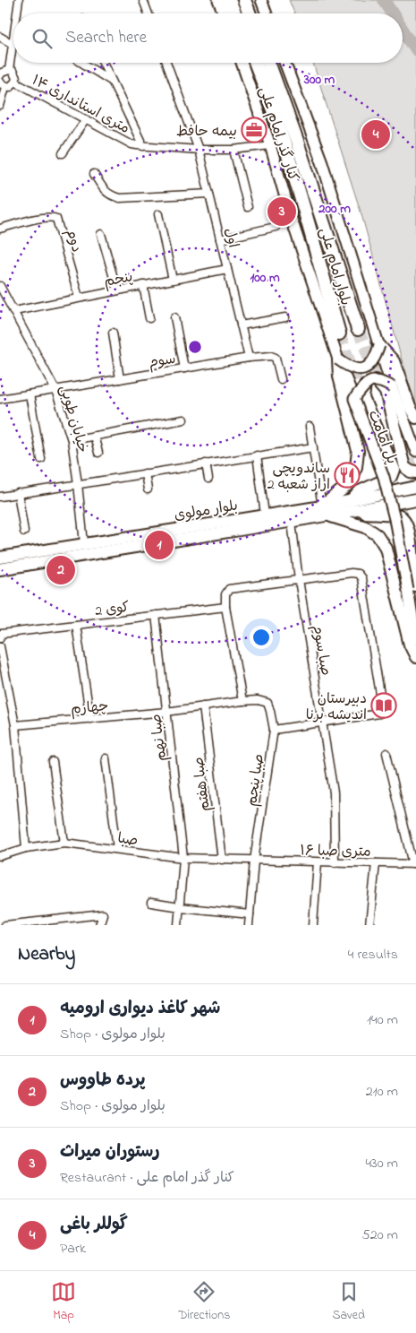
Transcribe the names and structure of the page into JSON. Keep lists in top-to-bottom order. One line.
{"streets":{"highway":["بلوار امام علی"],"main road":["کنار گذر امام علی","پل امامت","بلوار مولوی"],"street":["۱۴ متری استانداری","اول","دوم","پنجم","سوم","خیابان طوبی","کوی 2","صبا سوم","چهارم","صبا نهم","صبا پنجم","صبا هفتم","صبا","۱۶ متری صبا"]},"crossings":[["۱۴ متری استانداری","کنار گذر امام علی"],["۱۴ متری استانداری","اول"],["کنار گذر امام علی","پل امامت"],["اول","پنجم"],["اول","سوم"],["دوم","پنجم"],["پنجم","خیابان طوبی"],["سوم","خیابان طوبی"],["خیابان طوبی","بلوار مولوی"],["بلوار مولوی","صبا سوم"],["کوی 2","صبا نهم"],["صبا سوم","۱۶ متری صبا"],["چهارم","صبا نهم"],["چهارم","صبا پنجم"],["چهارم","صبا هفتم"],["صبا نهم","صبا"],["صبا پنجم","صبا"],["صبا پنجم","۱۶ متری صبا"],["صبا هفتم","صبا"],["صبا","۱۶ متری صبا"]],"places":{"office":["بیمه حافط"],"restaurant":["ساندویچی اراز شعبه 2"],"library":["دبیرستان اندیشه برنا"]},"page":{"search":"Search here","pins":["4","3","1","2"],"heading":["Nearby","4 results"],"list":[{"mark":"1","name":"شهر کاغذ دیواری ارومیه","note":"Shop · بلوار مولوی","value":"140 m"},{"mark":"2","name":"پرده طاووس","note":"Shop · بلوار مولوی","value":"210 m"},{"mark":"3","name":"رستوران میراث","note":"Restaurant · کنار گذر امام علی","value":"430 m"},{"mark":"4","name":"گوللر باغی","note":"Park","value":"520 m"}],"nav":["Map","Directions","Saved"]},"rings":["300 m","200 m","100 m"]}
